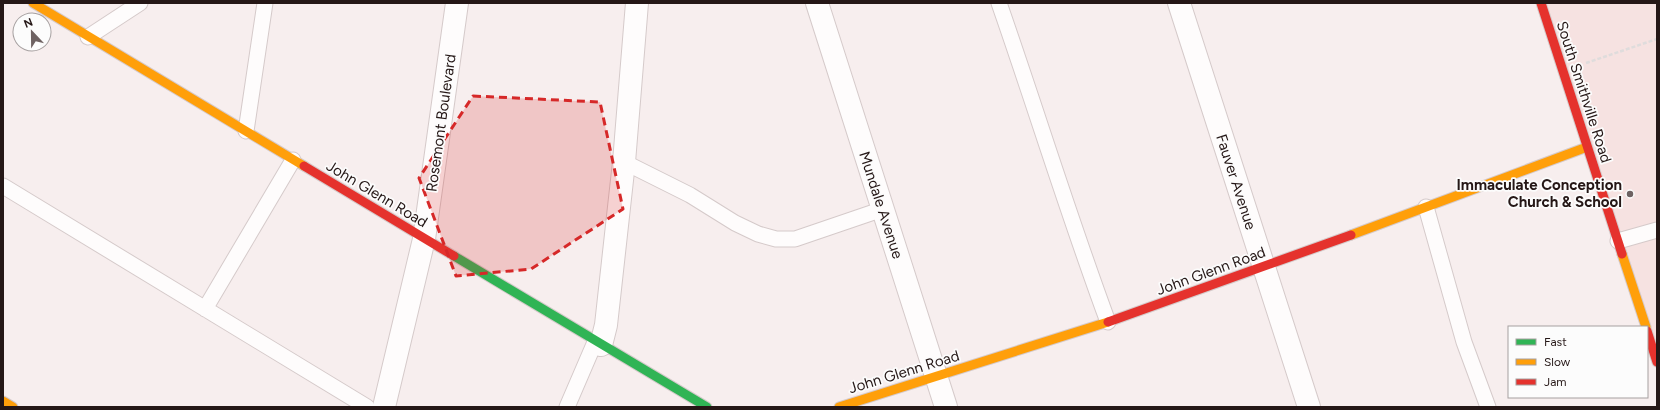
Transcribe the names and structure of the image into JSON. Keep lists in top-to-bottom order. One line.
{"streets":{"street":["South Smithville Road","Rosemont Boulevard","Fauver Avenue","John Glenn Road","Mundale Avenue"]},"crossings":[["South Smithville Road","John Glenn Road"],["Rosemont Boulevard","John Glenn Road"],["Fauver Avenue","John Glenn Road"],["John Glenn Road","Mundale Avenue"]],"places":["Immaculate Conception Church & School"],"legend":["Fast","Slow","Jam"],"north":"top"}
